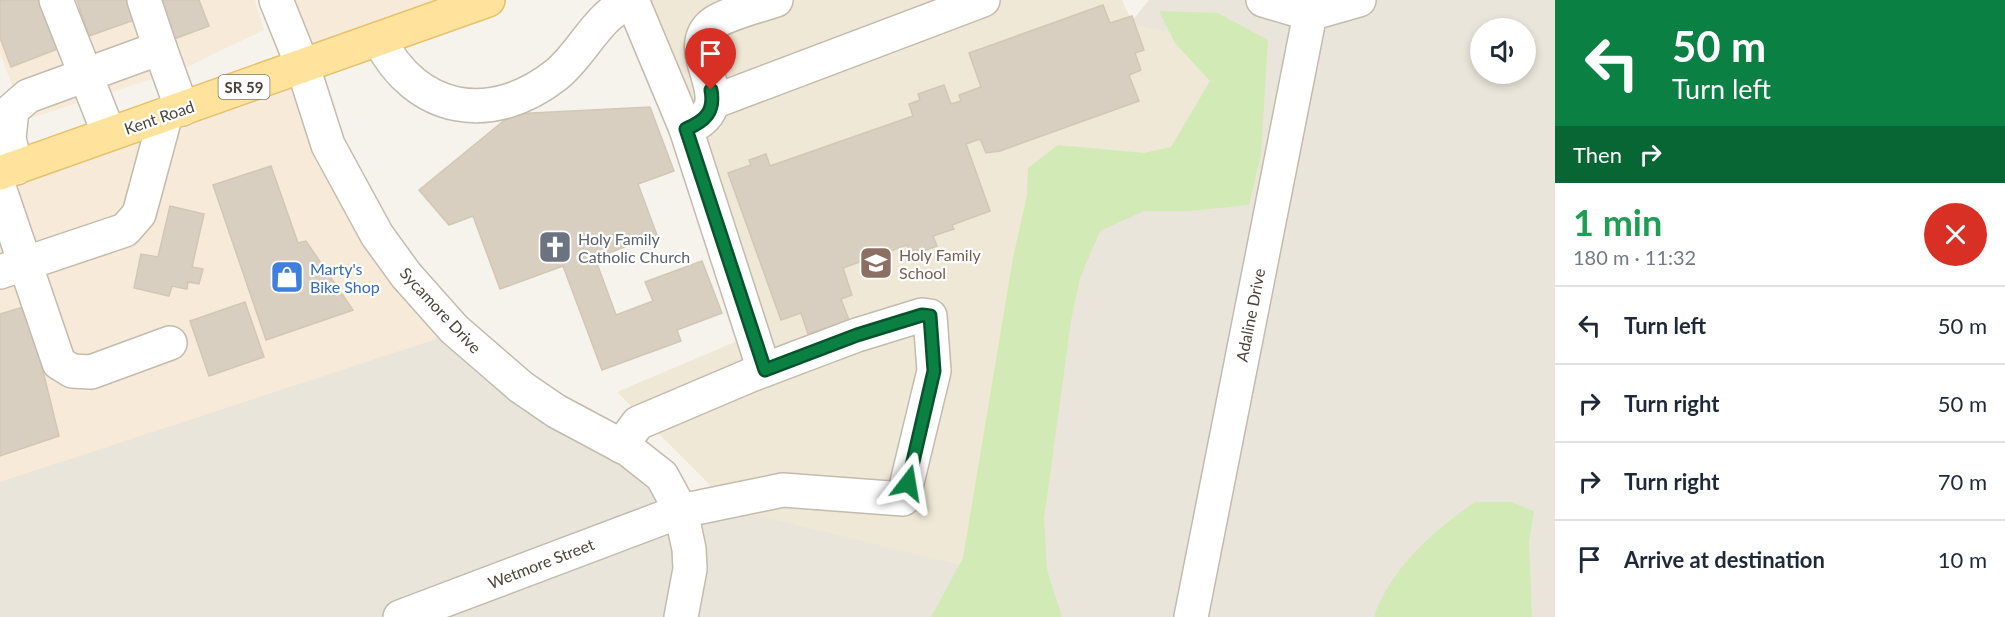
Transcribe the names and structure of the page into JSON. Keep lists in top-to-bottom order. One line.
{"streets":{"main road":["SR 59","Kent Road"],"street":["Sycamore Drive","Adaline Drive","Wetmore Street"]},"crossings":[["Kent Road","Sycamore Drive"],["Sycamore Drive","Wetmore Street"]],"places":{"church":["Holy Family Catholic Church"],"school or university":["Holy Family School"],"shop":["Marty's Bike Shop"]},"page":{"turn":["50 m","Turn left"],"then":"Then","heading":["1 min","180 m · 11:32"],"list":[{"name":"Turn left","value":"50 m"},{"name":"Turn right","value":"50 m"},{"name":"Turn right","value":"70 m"},{"name":"Arrive at destination","value":"10 m"}]}}
